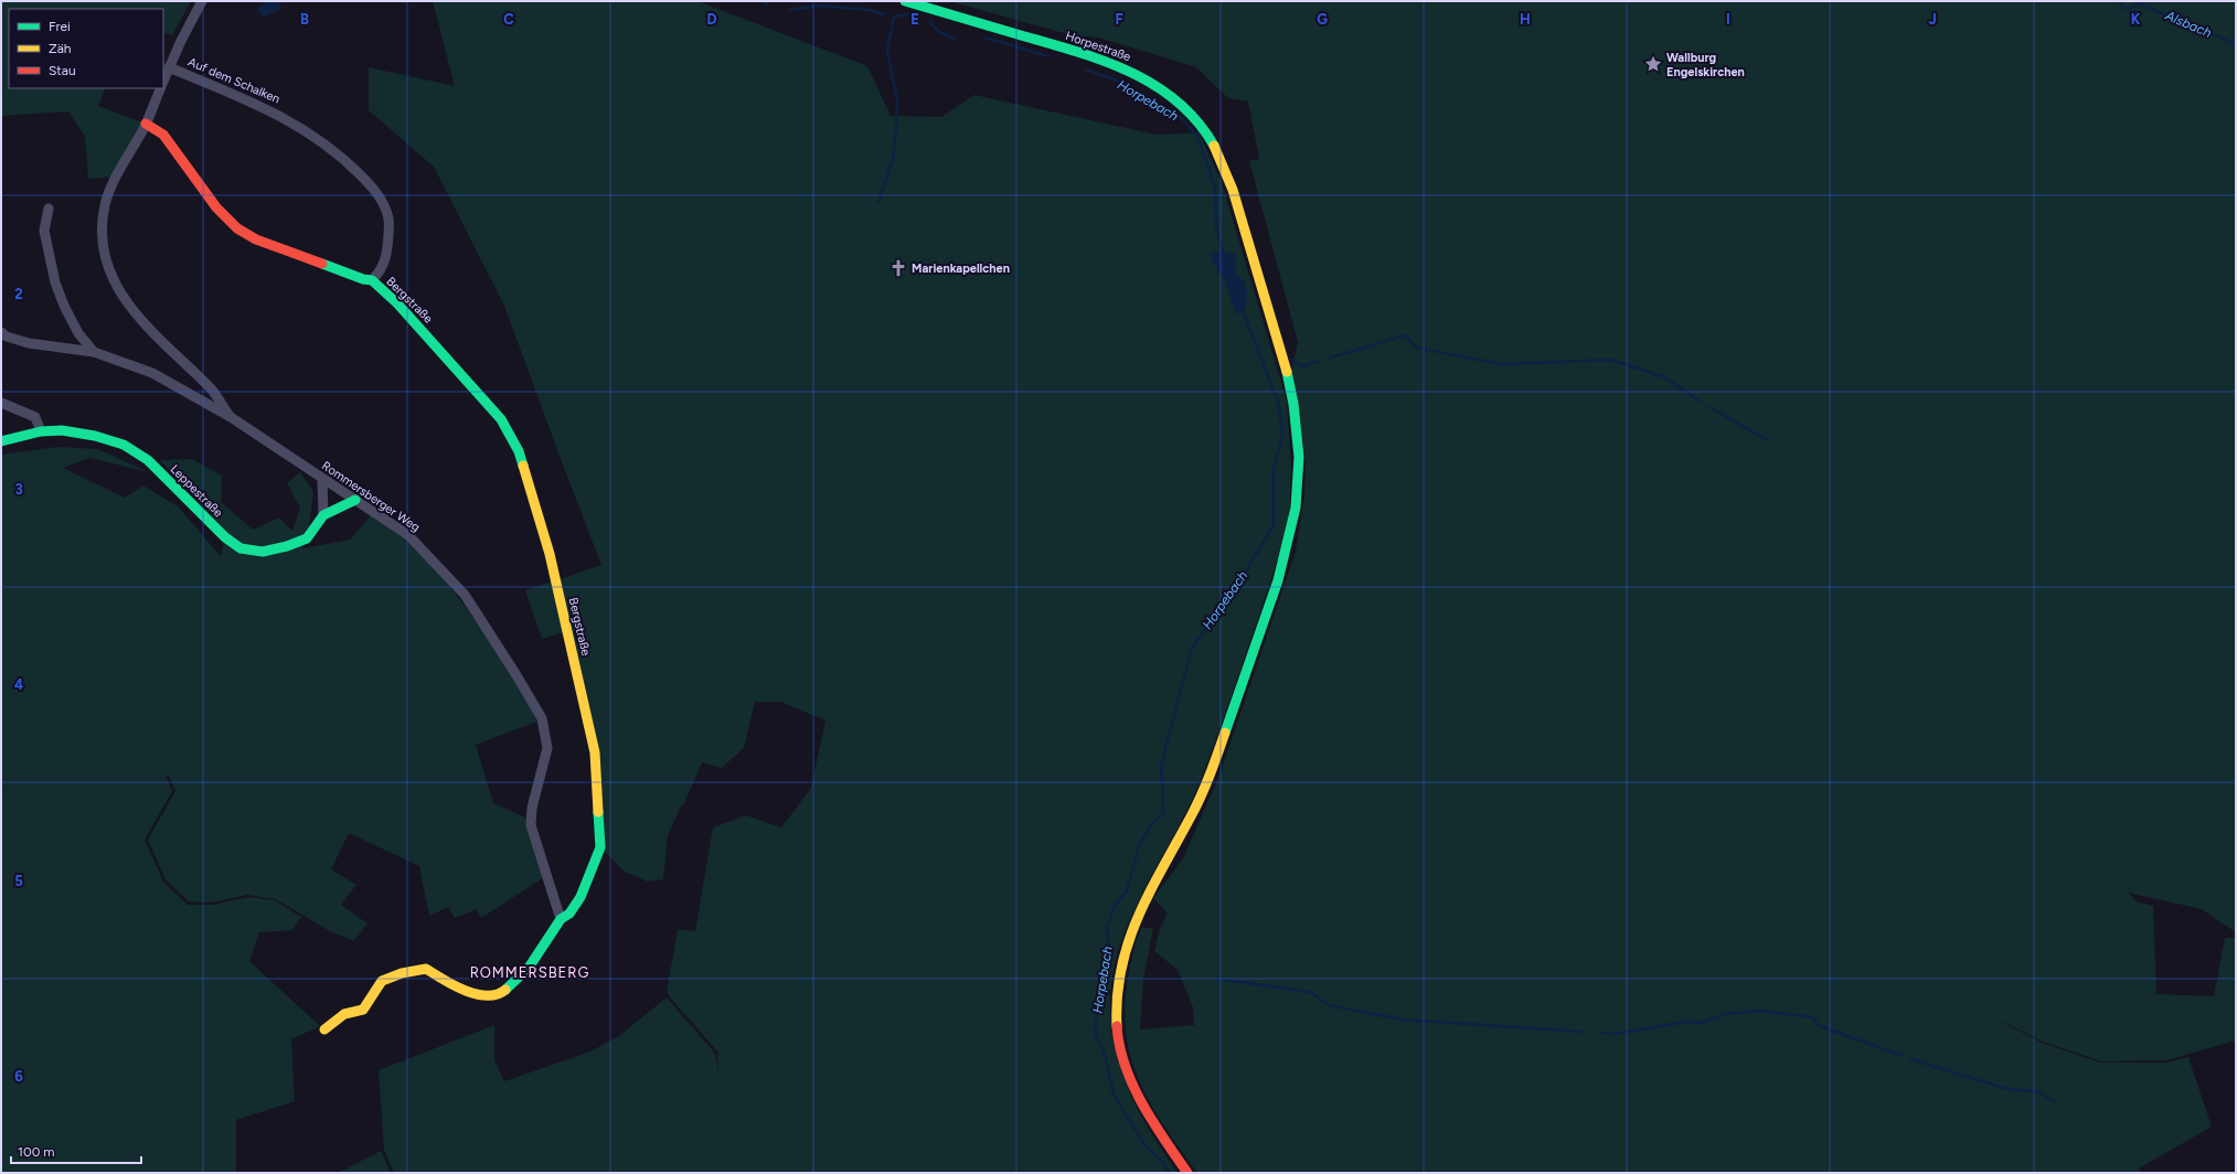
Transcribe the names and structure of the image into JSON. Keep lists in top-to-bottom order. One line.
{"streets":{"street":["Horpestraße","Auf dem Schalken","Bergstraße","Leppestraße","Rommersberger Weg"]},"crossings":[["Auf dem Schalken","Bergstraße"],["Bergstraße","Rommersberger Weg"],["Leppestraße","Rommersberger Weg"]],"districts":["ROMMERSBERG"],"water":["Alsbach","Horpebach"],"places":{"place":["Wallburg Engelskirchen"],"church":["Marienkapellchen"]},"legend":["Frei","Zäh","Stau"],"scale_bar":"100 m","grid":{"columns":["B","C","D","E","F","G","H","I","J","K"],"rows":["2","3","4","5","6"]}}
